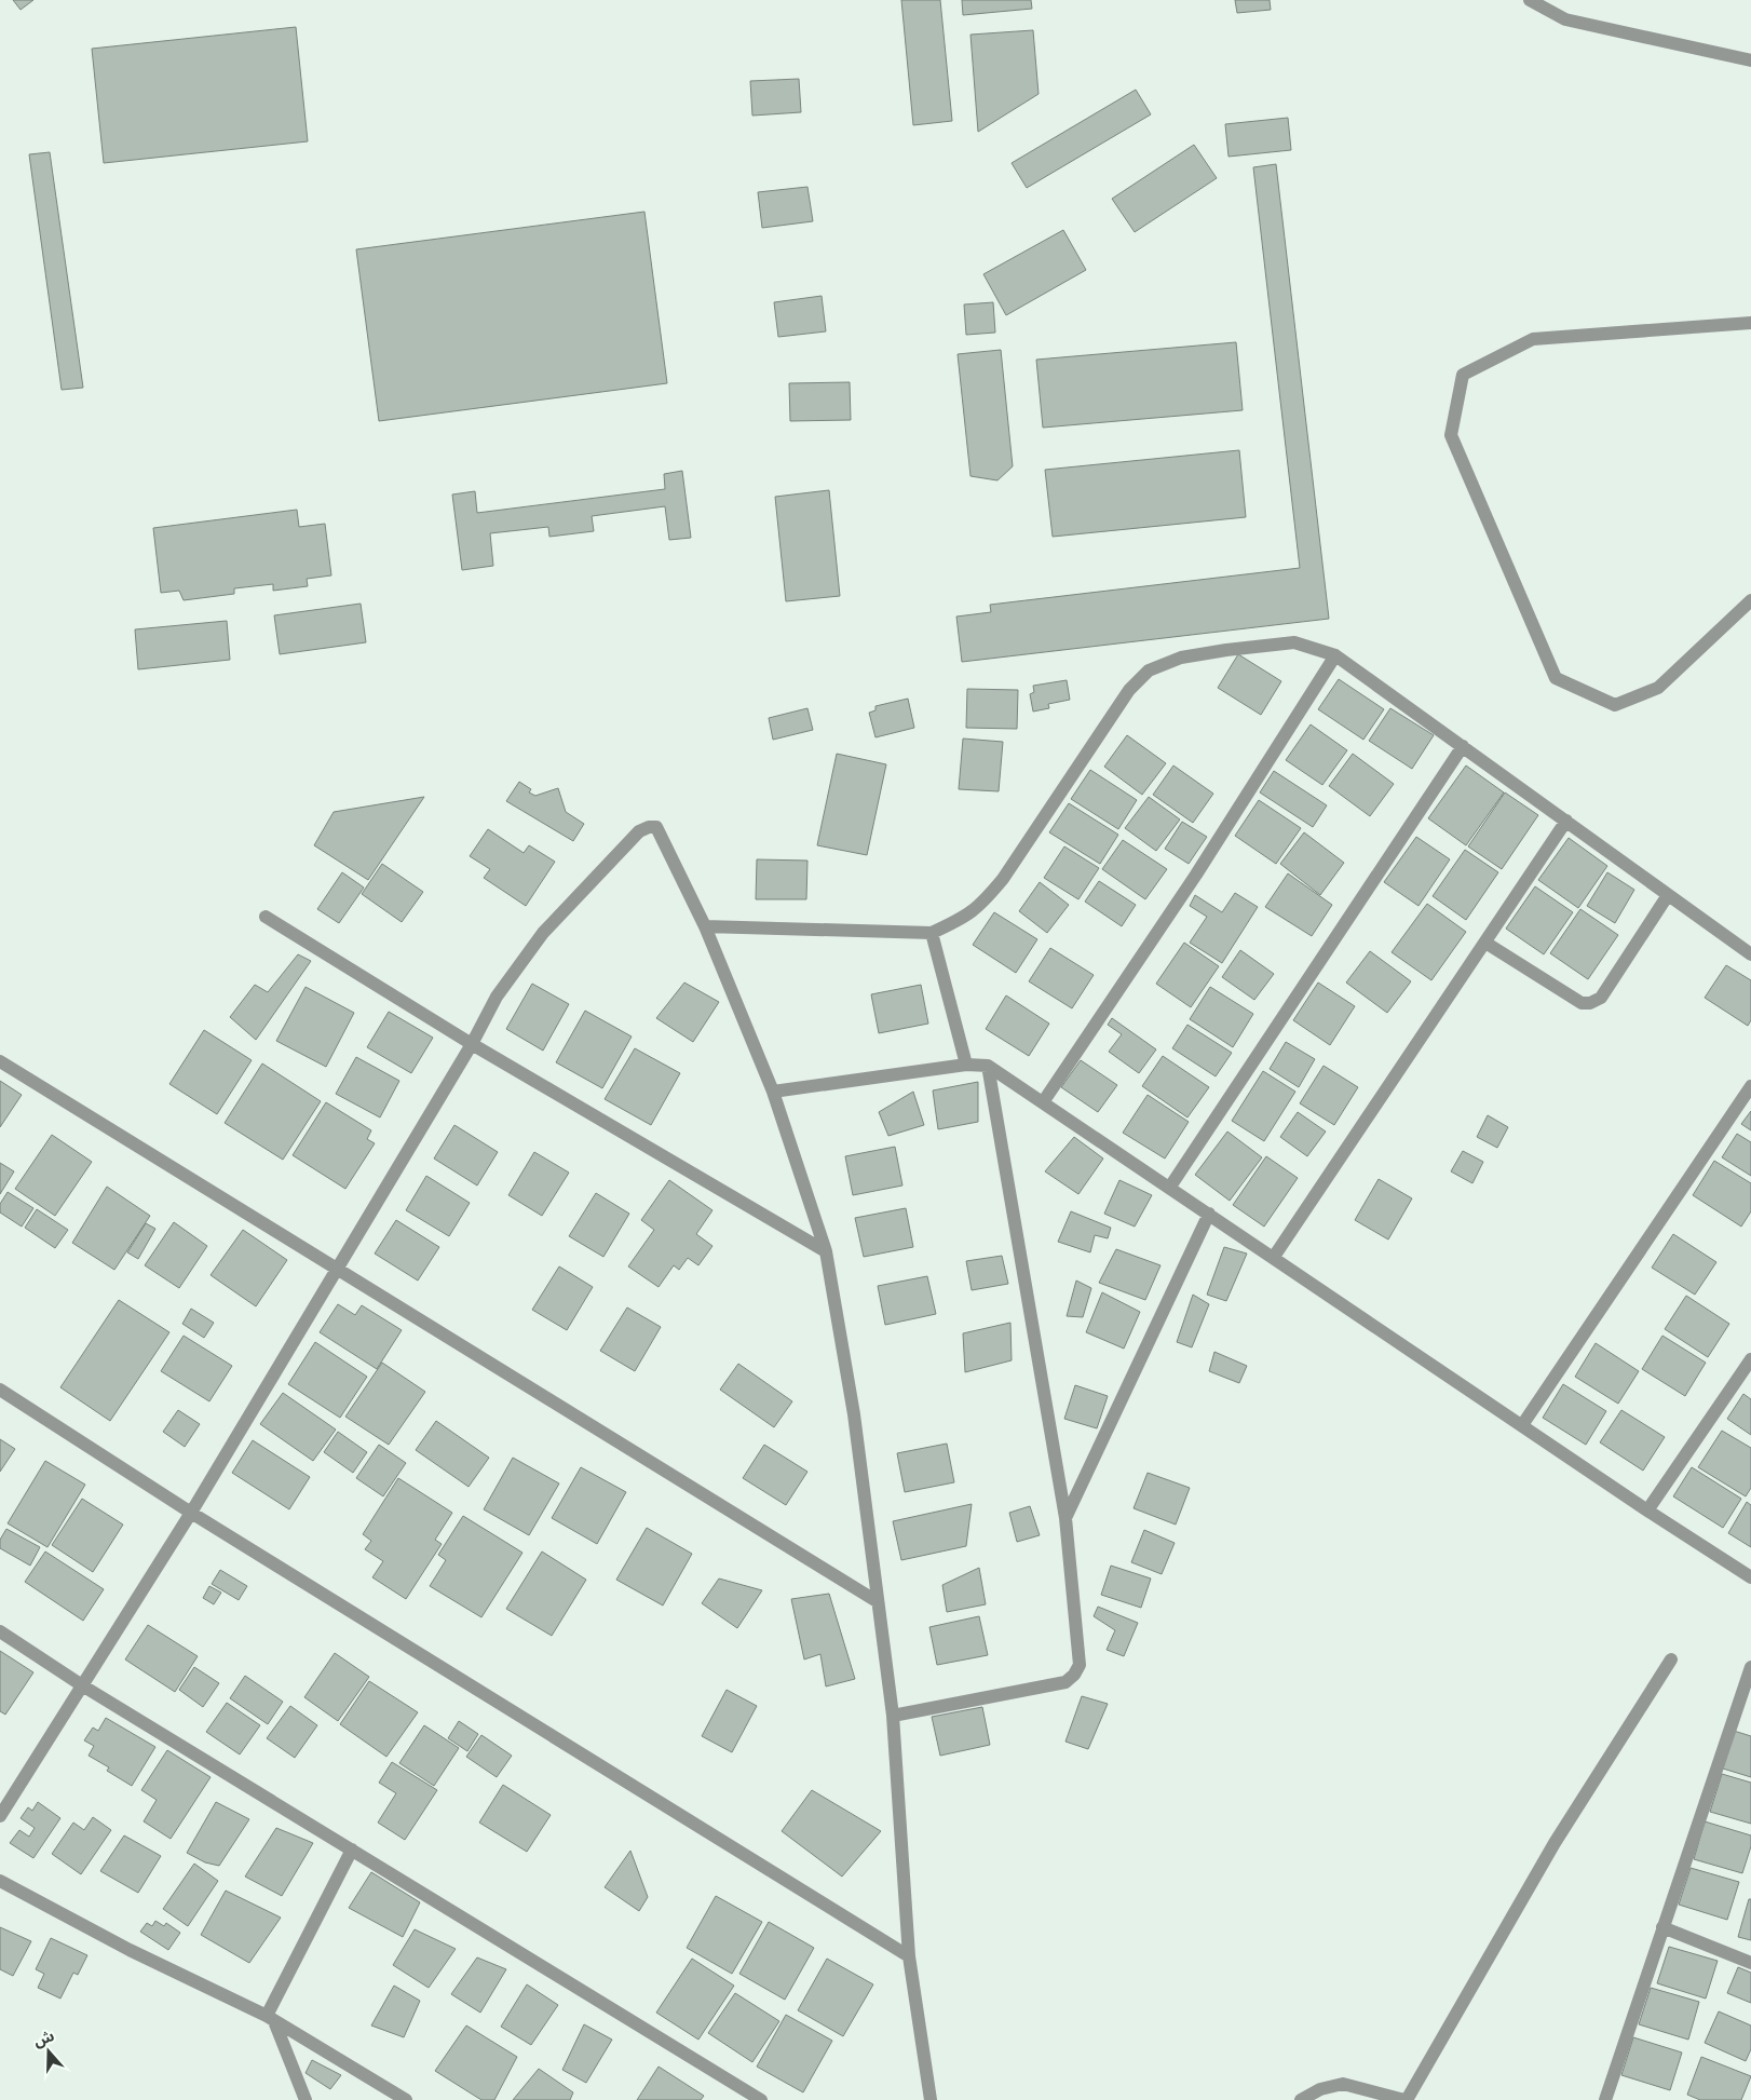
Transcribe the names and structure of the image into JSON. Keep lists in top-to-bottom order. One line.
{"north":"top"}
